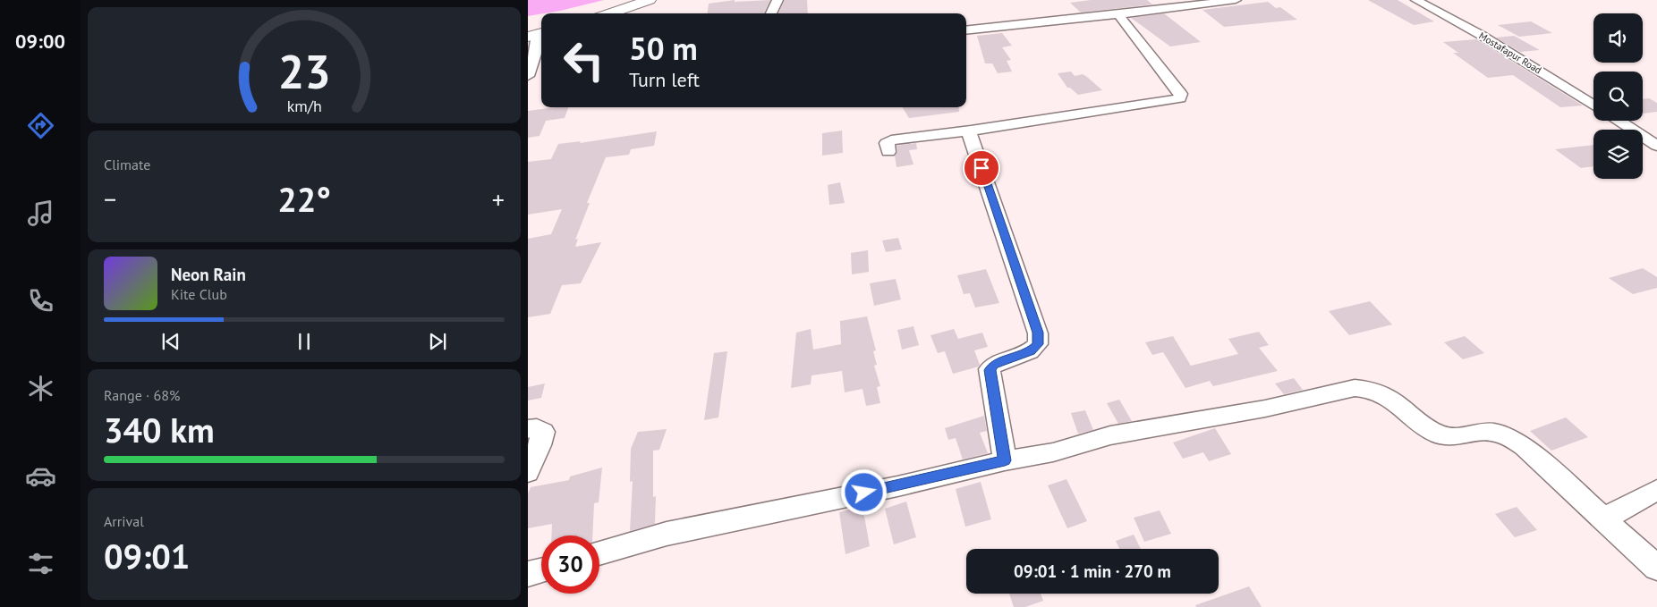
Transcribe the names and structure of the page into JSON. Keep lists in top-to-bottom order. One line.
{"streets":{"street":["Mostafapur Road"]},"page":{"tabs":"09:00","turn":["50 m","Turn left"],"tile":["Climate",["Range · 68%","340 km"],["Arrival","09:01"]],"heat":["−","22°","+"],"song":["Neon Rain","Kite Club"],"limit":"30","trip":"09:01 · 1 min · 270 m","gauge":["23","km/h"]}}
